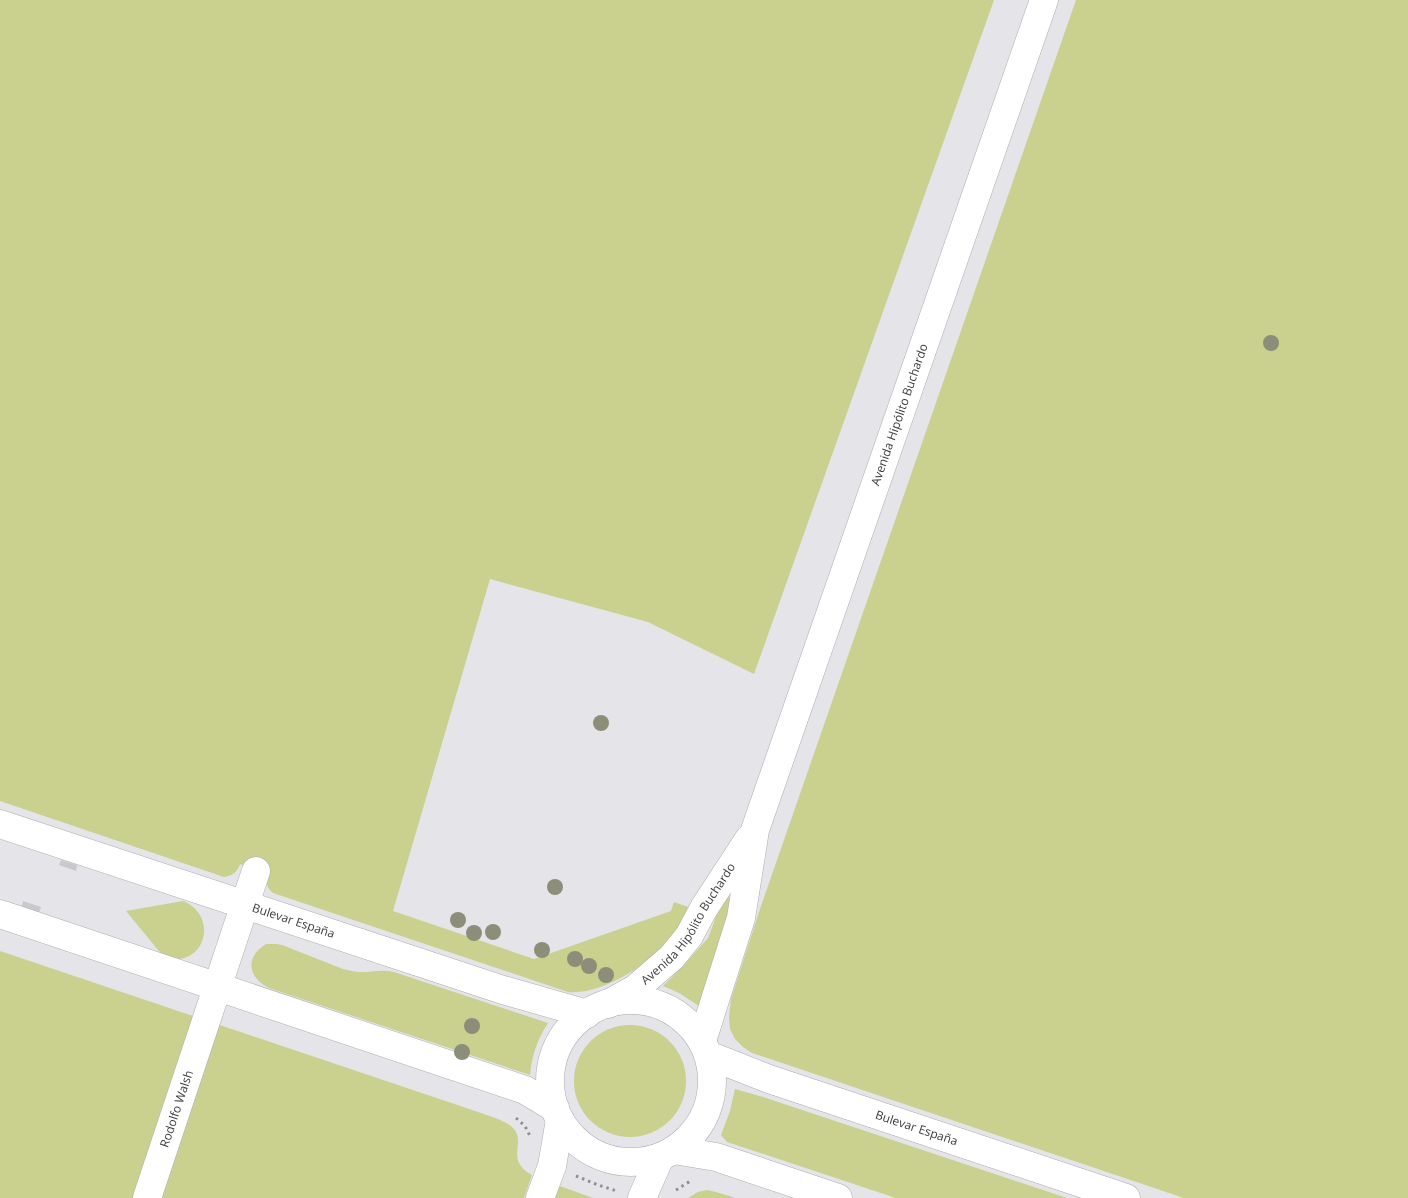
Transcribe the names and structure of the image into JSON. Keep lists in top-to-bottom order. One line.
{"streets":{"main road":["Avenida Hipólito Buchardo","Bulevar España","Rodolfo Walsh"]},"crossings":[["Avenida Hipólito Buchardo","Bulevar España"],["Bulevar España","Rodolfo Walsh"]]}
